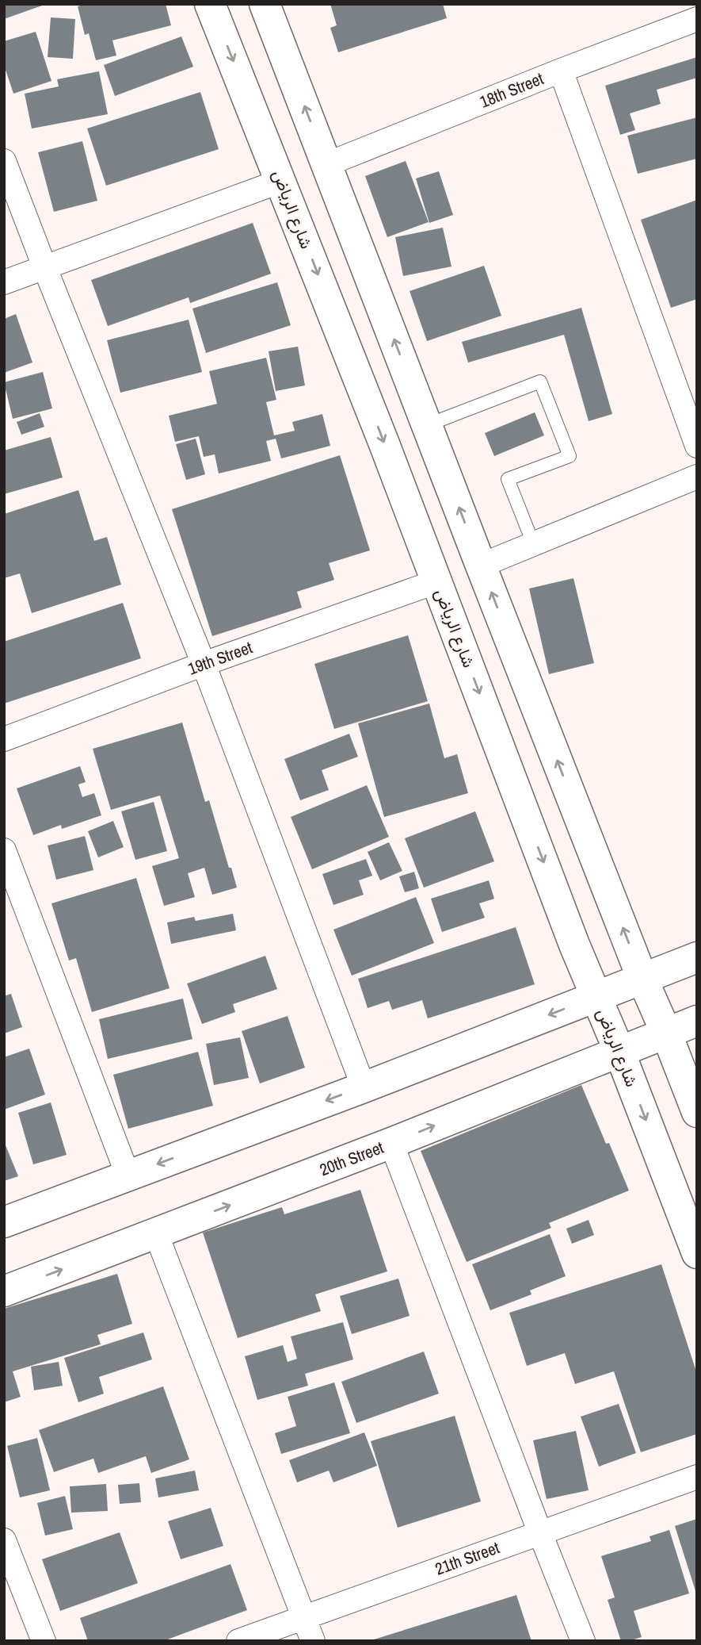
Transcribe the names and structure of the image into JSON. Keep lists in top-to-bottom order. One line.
{"streets":{"main road":["شارع الرياض","20th Street"],"street":["18th Street","19th Street","21th Street"]},"crossings":[["شارع الرياض","19th Street"],["شارع الرياض","20th Street"]]}
